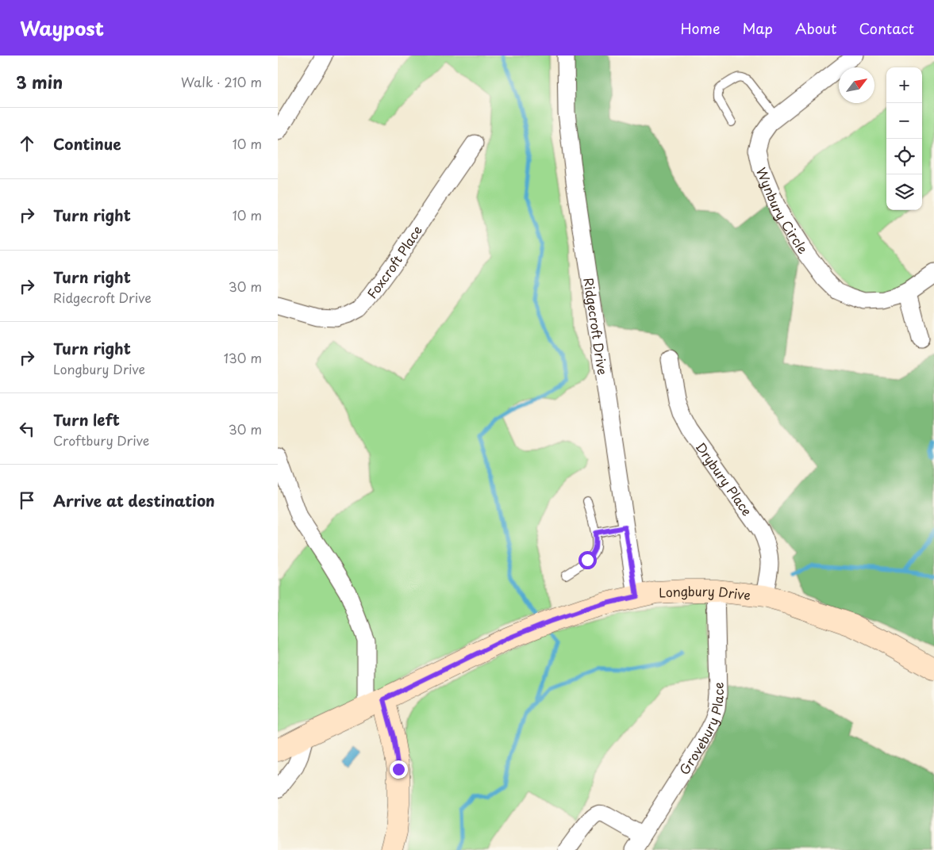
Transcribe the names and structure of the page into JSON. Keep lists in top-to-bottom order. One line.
{"streets":{"street":["Wynbury Circle","Foxcroft Place","Ridgecroft Drive","Drybury Place","Longbury Drive","Grovebury Place"]},"crossings":[["Ridgecroft Drive","Longbury Drive"],["Drybury Place","Longbury Drive"],["Longbury Drive","Grovebury Place"]],"north":"top right","page":{"header":"Waypost","nav":["Home","Map","About","Contact"],"heading":["3 min","Walk · 210 m"],"map_buttons":["+","−"],"list":[["Continue","10 m"],["Turn right","10 m"],["Turn right","Ridgecroft Drive","30 m"],["Turn right","Longbury Drive","130 m"],["Turn left","Croftbury Drive","30 m"],"Arrive at destination"]}}
